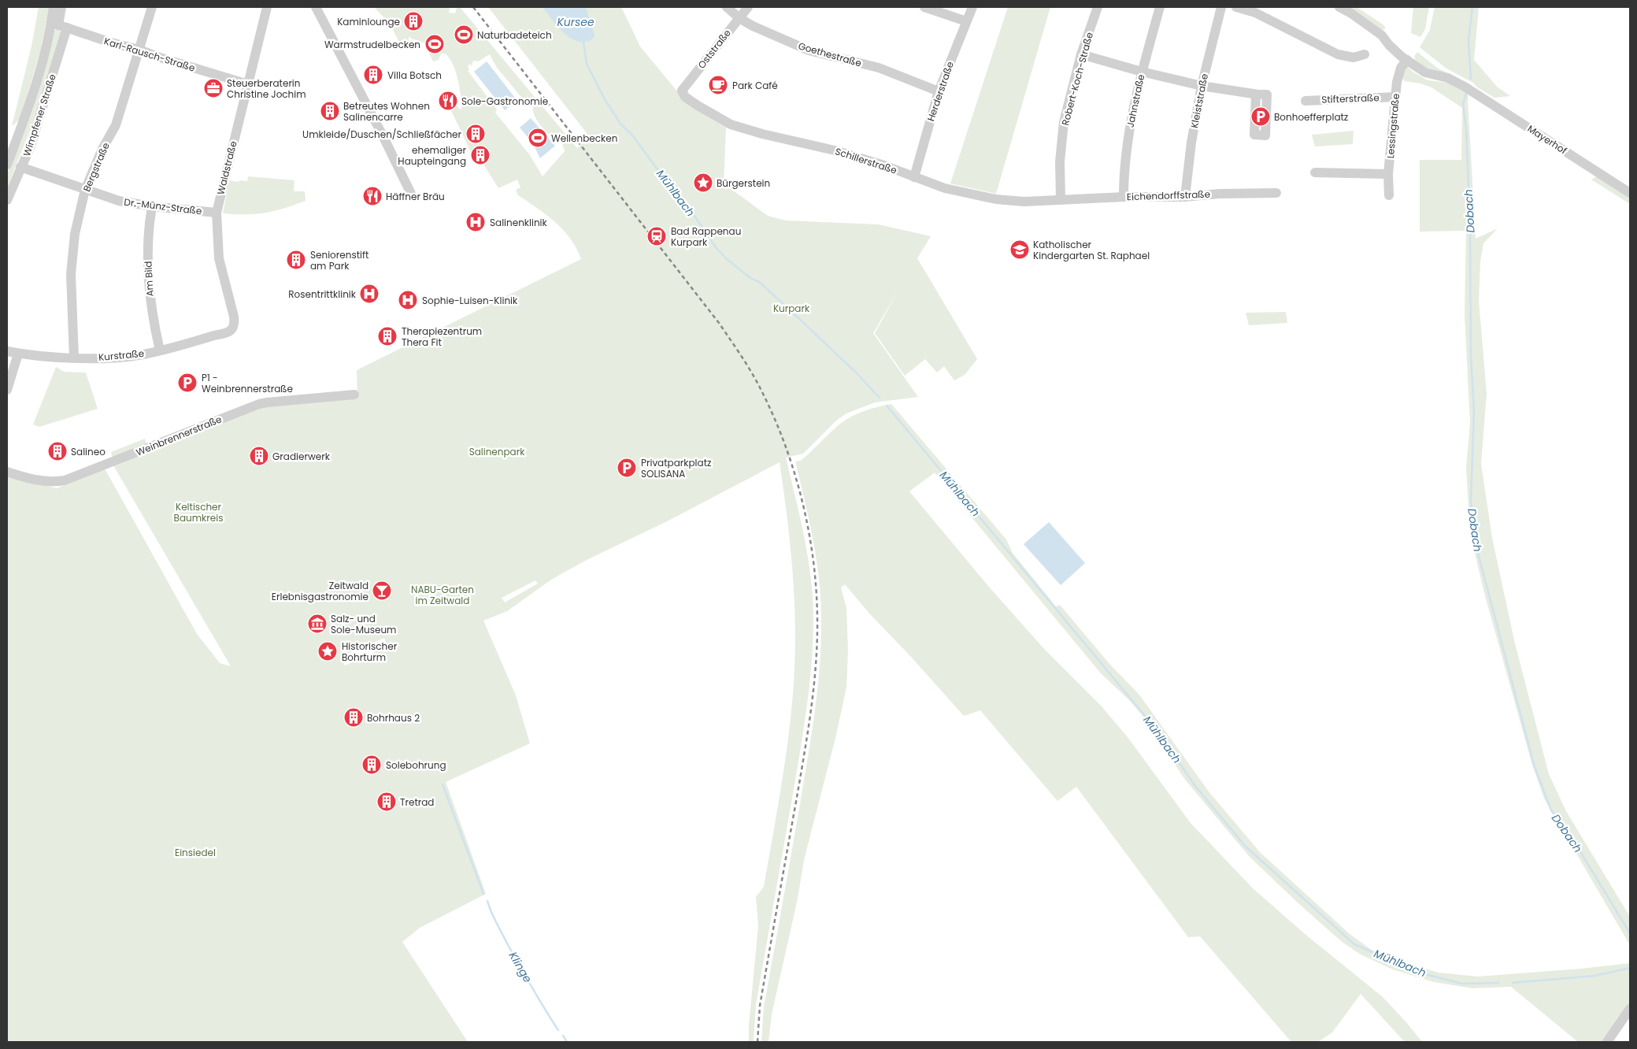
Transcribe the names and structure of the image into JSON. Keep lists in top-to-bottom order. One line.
{"streets":{"street":["Oststraße","Karl-Rausch-Straße","Goethestraße","Robert-Koch-Straße","Herderstraße","Stifterstraße","Jahnstraße","Kleiststraße","Wimpfener Straße","Lessingstraße","Mayerhof","Schillerstraße","Bergstraße","Waldstraße","Eichendorffstraße","Dr.-Münz-Straße","Am Bild","Kurstraße","Weinbrennerstraße"]},"crossings":[["Oststraße","Goethestraße"],["Oststraße","Schillerstraße"],["Karl-Rausch-Straße","Wimpfener Straße"],["Karl-Rausch-Straße","Bergstraße"],["Karl-Rausch-Straße","Waldstraße"],["Goethestraße","Herderstraße"],["Robert-Koch-Straße","Schillerstraße"],["Robert-Koch-Straße","Eichendorffstraße"],["Herderstraße","Schillerstraße"],["Stifterstraße","Lessingstraße"],["Jahnstraße","Eichendorffstraße"],["Kleiststraße","Eichendorffstraße"],["Wimpfener Straße","Dr.-Münz-Straße"],["Lessingstraße","Mayerhof"],["Schillerstraße","Eichendorffstraße"],["Bergstraße","Dr.-Münz-Straße"],["Bergstraße","Kurstraße"],["Waldstraße","Dr.-Münz-Straße"],["Waldstraße","Kurstraße"],["Dr.-Münz-Straße","Am Bild"],["Am Bild","Kurstraße"]],"water":["Kursee","Mühlbach","Dobach","Klinge"],"parks":["Kurpark","Salinenpark","Keltischer Baumkreis","NABU-Garten im Zeitwald","Einsiedel"],"places":{"building":["Kaminlounge","Villa Botsch","Betreutes Wohnen Salinencarre","Umkleide/Duschen/Schließfächer","ehemaliger Haupteingang","Seniorenstift am Park","Therapiezentrum Thera Fit","Salineo","Gradierwerk","Bohrhaus 2","Solebohrung","Tretrad"],"sports":["Naturbadeteich","Warmstrudelbecken","Wellenbecken"],"cafe":["Park Café"],"office":["Steuerberaterin Christine Jochim"],"restaurant":["Sole-Gastronomie","Häffner Bräu"],"parking":["Bonhoefferplatz","P1 - Weinbrennerstraße","Privatparkplatz SOLISANA"],"place":["Bürgerstein","Historischer Bohrturm"],"hospital":["Salinenklinik","Rosentrittklinik","Sophie-Luisen-Klinik"],"station":["Bad Rappenau Kurpark"],"school or university":["Katholischer Kindergarten St. Raphael"],"bar":["Zeitwald Erlebnisgastronomie"],"museum":["Salz- und Sole-Museum"]}}
